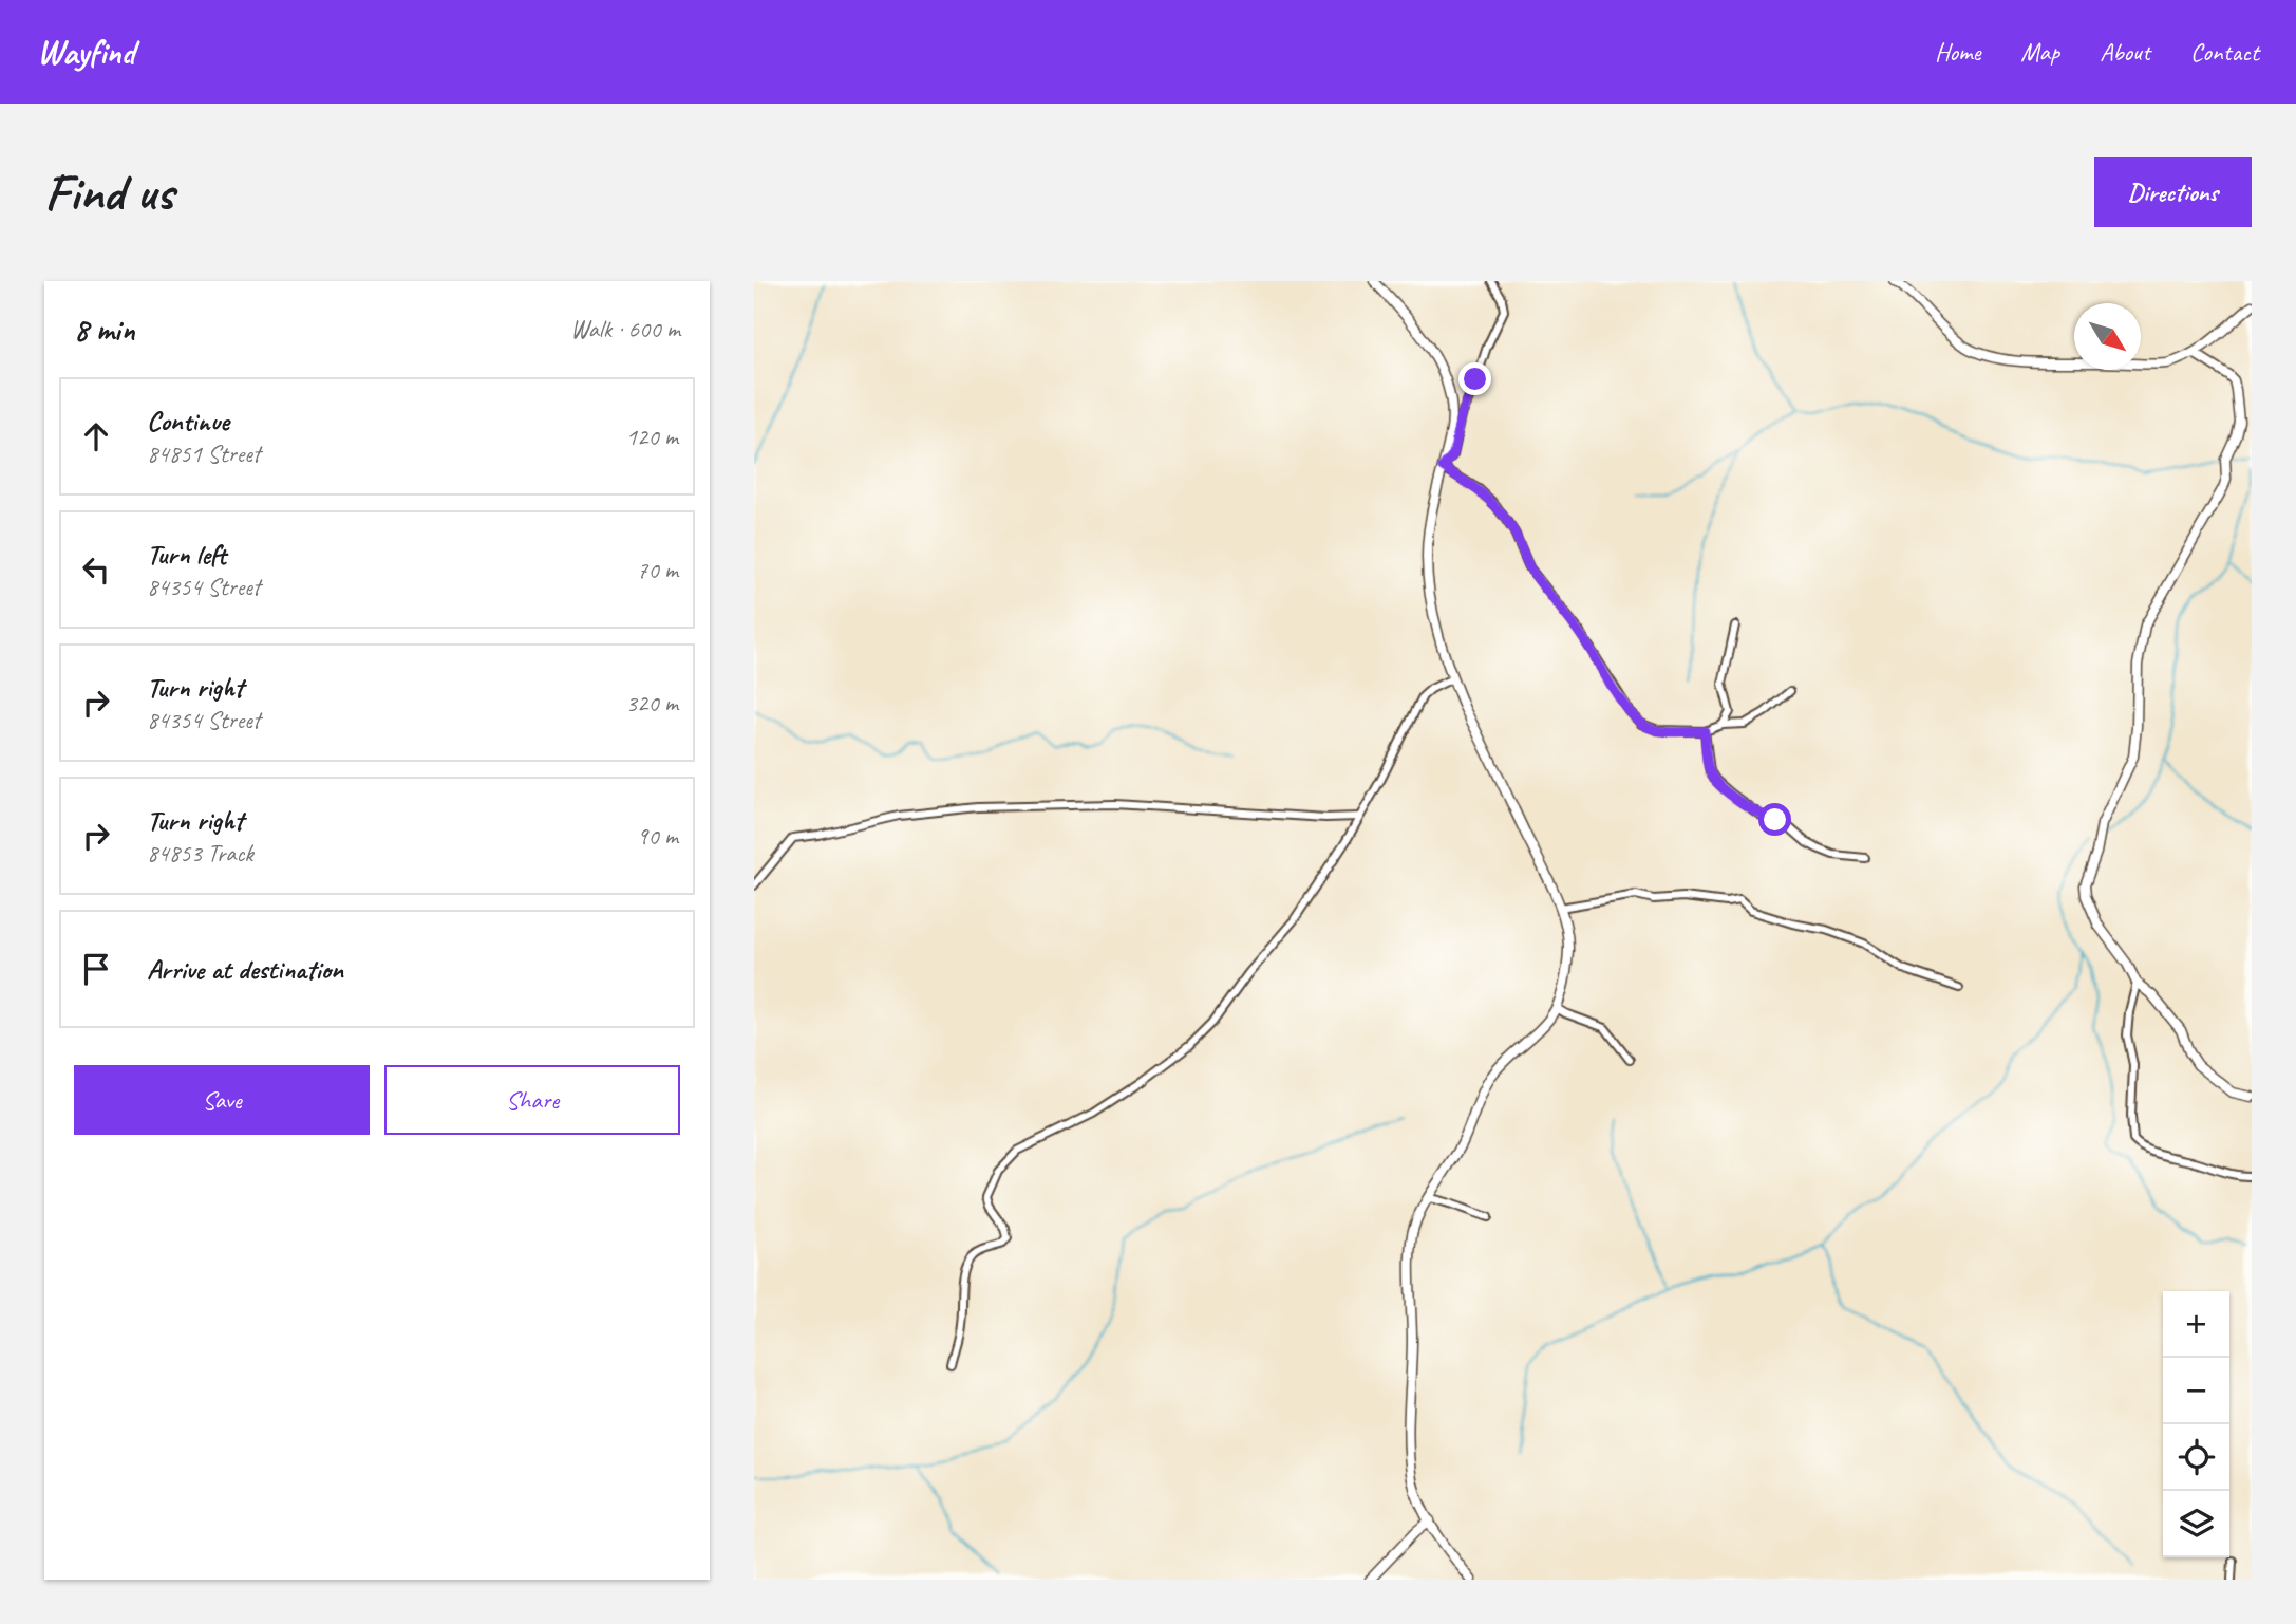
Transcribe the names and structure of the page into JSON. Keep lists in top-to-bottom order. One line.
{"north":"bottom right","page":{"header":"Wayfind","nav":["Home","Map","About","Contact"],"buttons":["Directions",["Save","Share"]],"title":"Find us","heading":["8 min","Walk · 600 m"],"list":[["Continue","84851 Street","120 m"],["Turn left","84354 Street","70 m"],["Turn right","84354 Street","320 m"],["Turn right","84853 Track","90 m"],"Arrive at destination"],"map_buttons":["+","−"]}}
